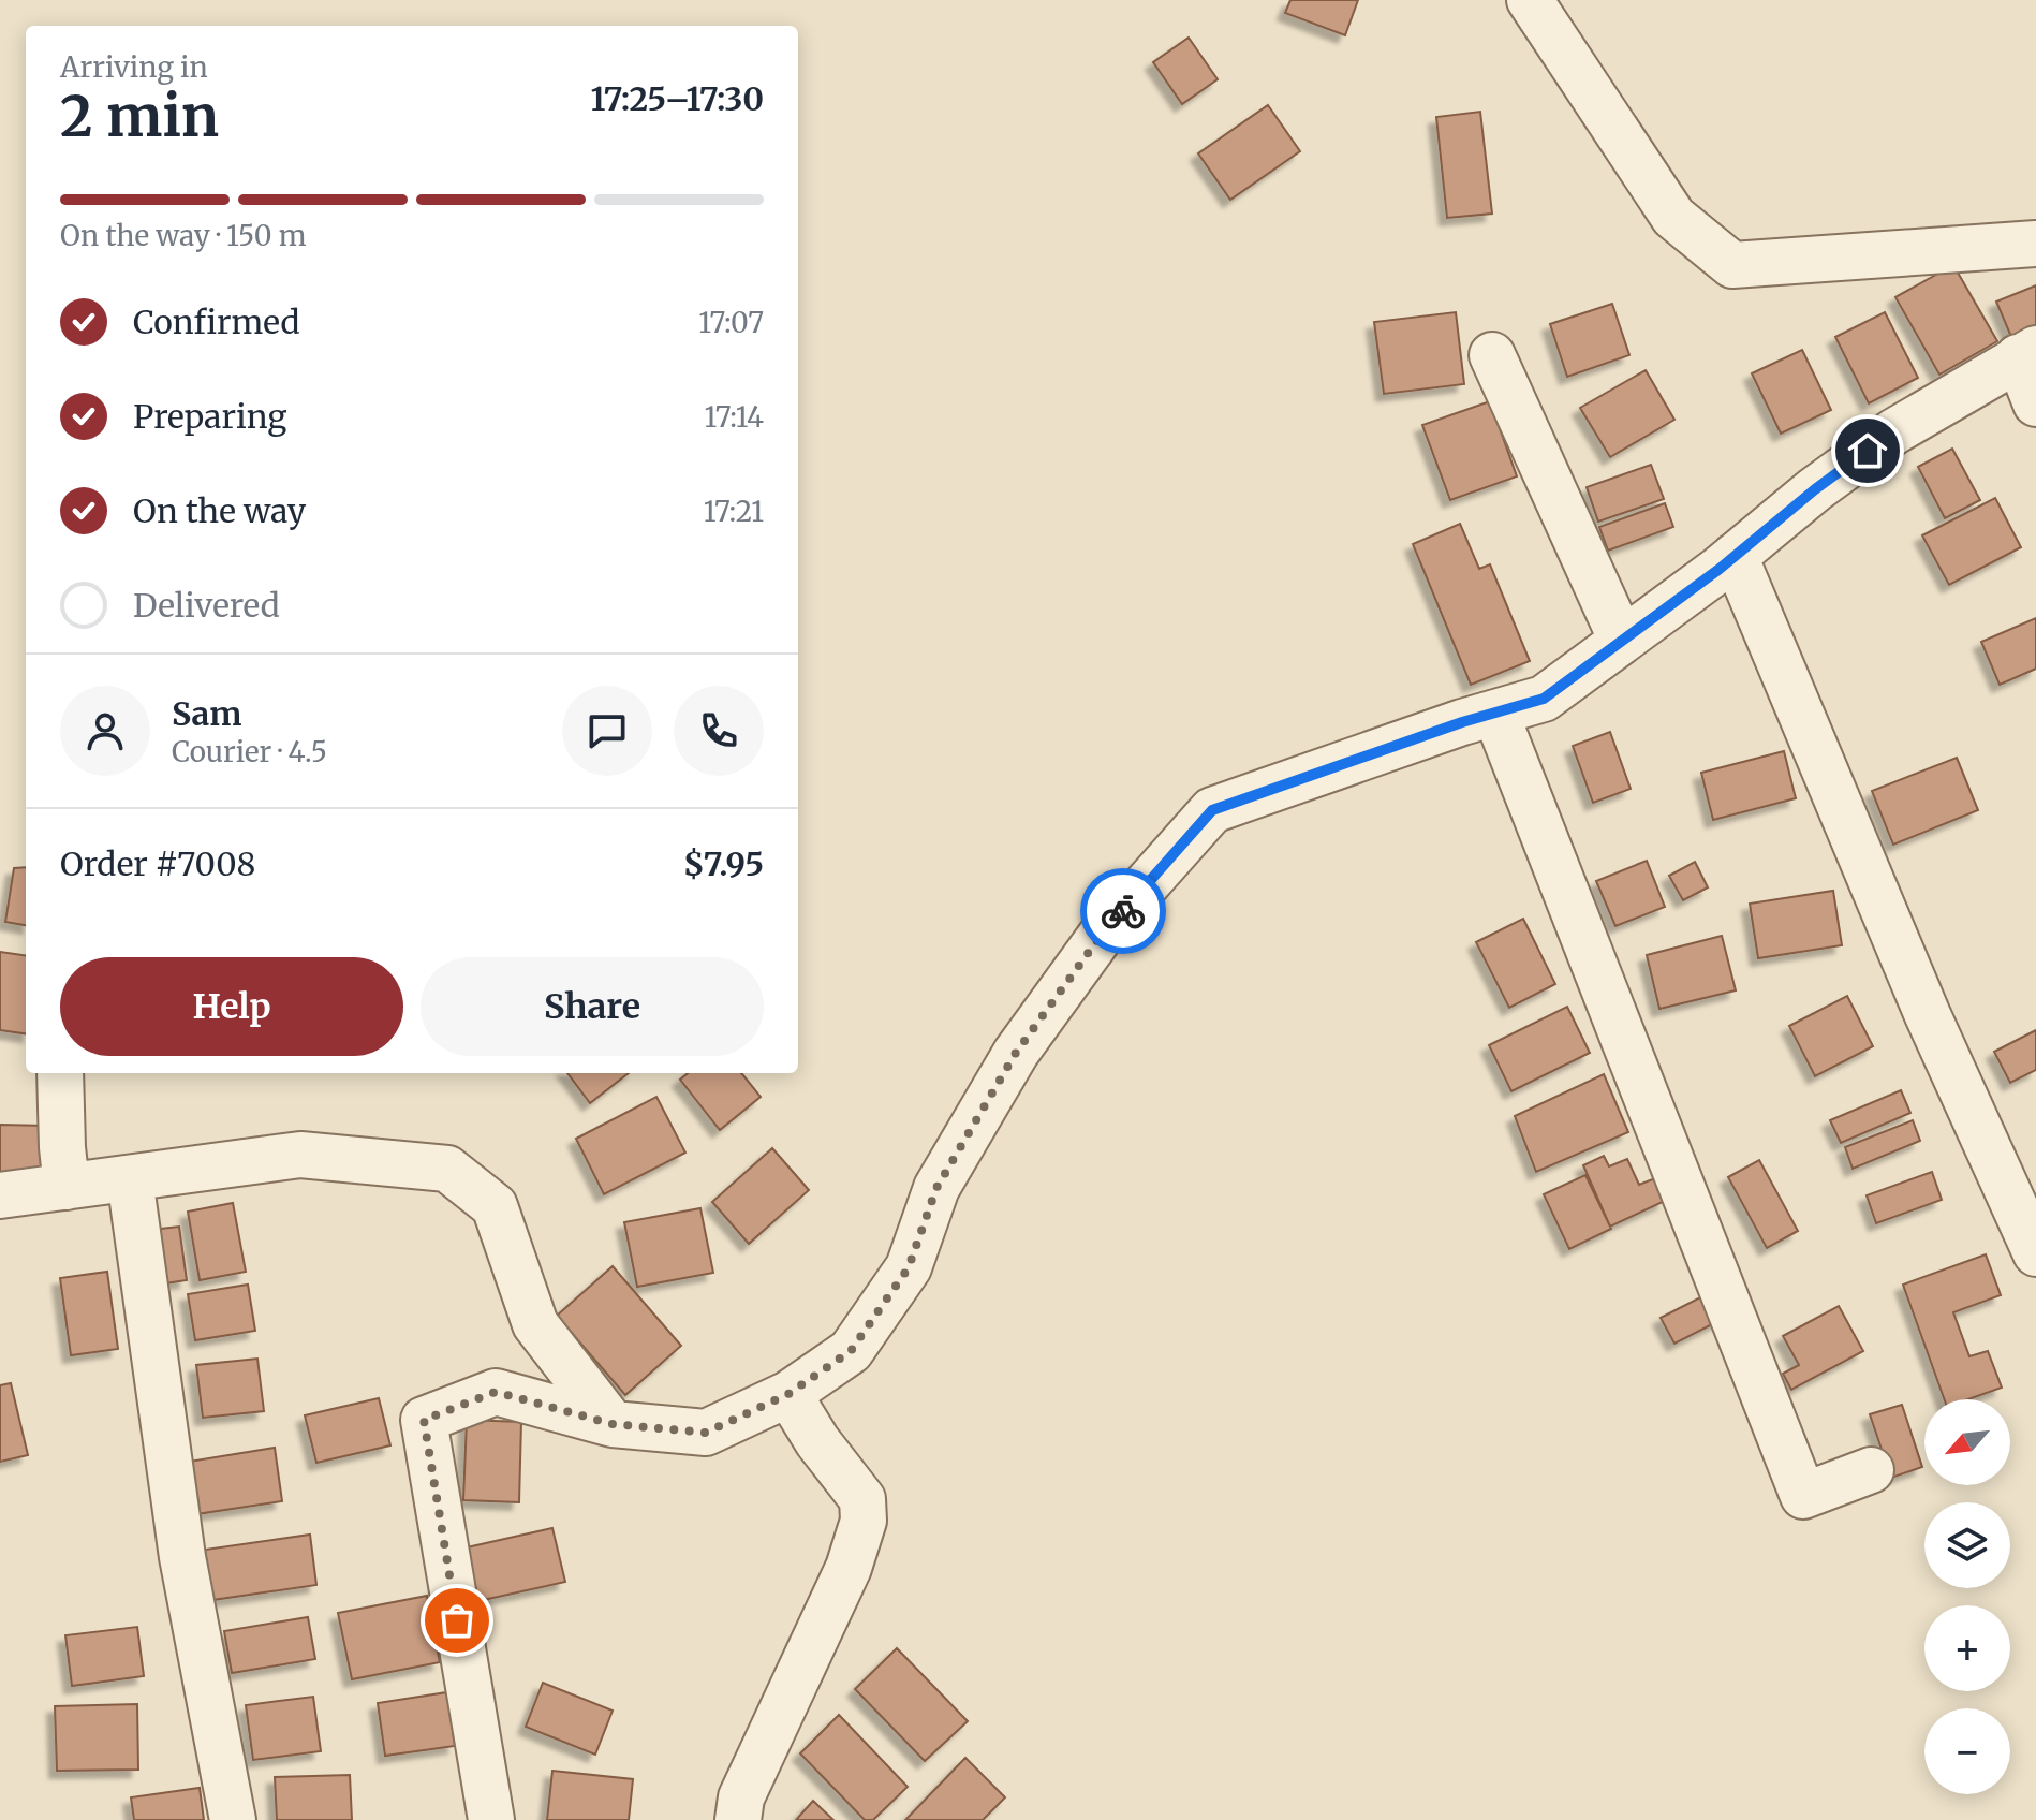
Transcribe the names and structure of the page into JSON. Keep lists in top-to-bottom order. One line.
{"north":"bottom left","page":{"heading":["2 min","Arriving in","17:25–17:30"],"panel":["Sam","Courier · 4.5","Order #7008","$7.95"],"bar":"On the way · 150 m","list":[["Confirmed","17:07"],["Preparing","17:14"],["On the way","17:21"],"Delivered"],"buttons":["Help","Share"],"map_buttons":["+","−"]}}
